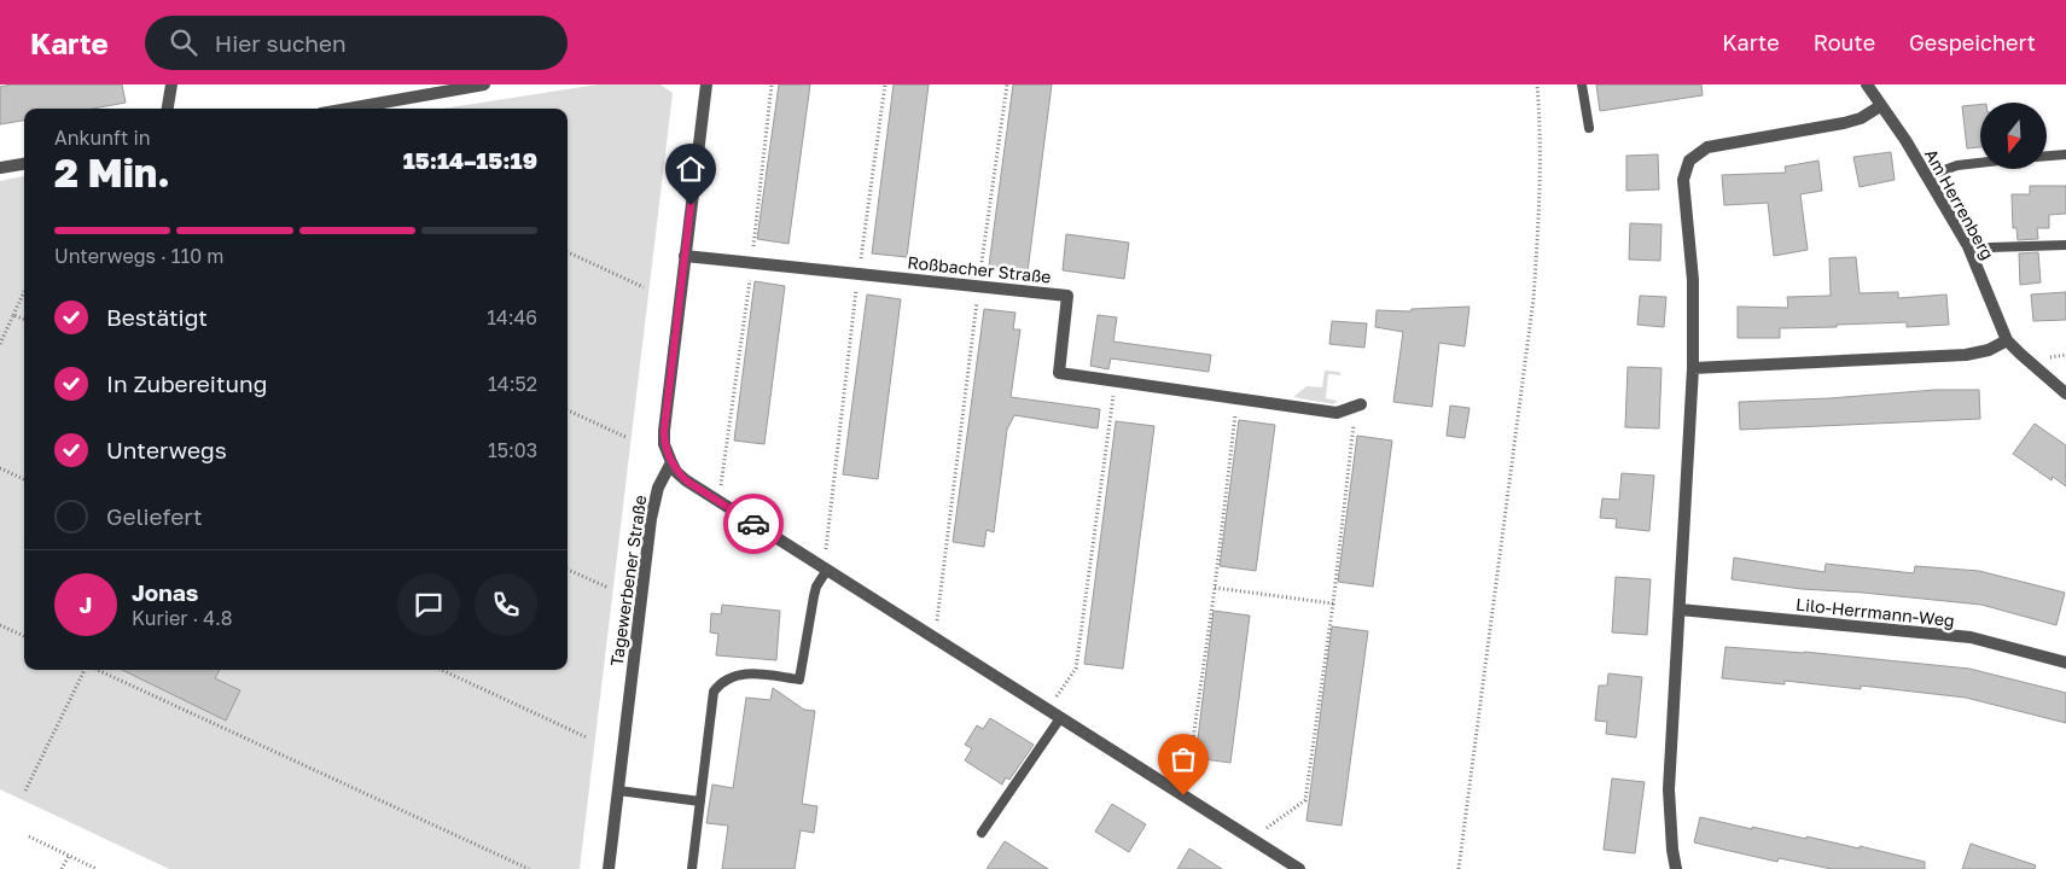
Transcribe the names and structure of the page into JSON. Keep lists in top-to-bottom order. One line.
{"streets":{"street":["Am Herrenberg","Roßbacher Straße","Tagewerbener Straße","Lilo-Herrmann-Weg"]},"north":"bottom","page":{"header":"Karte","search":"Hier suchen","nav":["Karte","Route","Gespeichert"],"heading":["2 Min.","Ankunft in","15:14–15:19"],"panel":["Jonas","Kurier · 4.8"],"bar":"Unterwegs · 110 m","list":[["Bestätigt","14:46"],["In Zubereitung","14:52"],["Unterwegs","15:03"],"Geliefert"],"round":"J"}}
